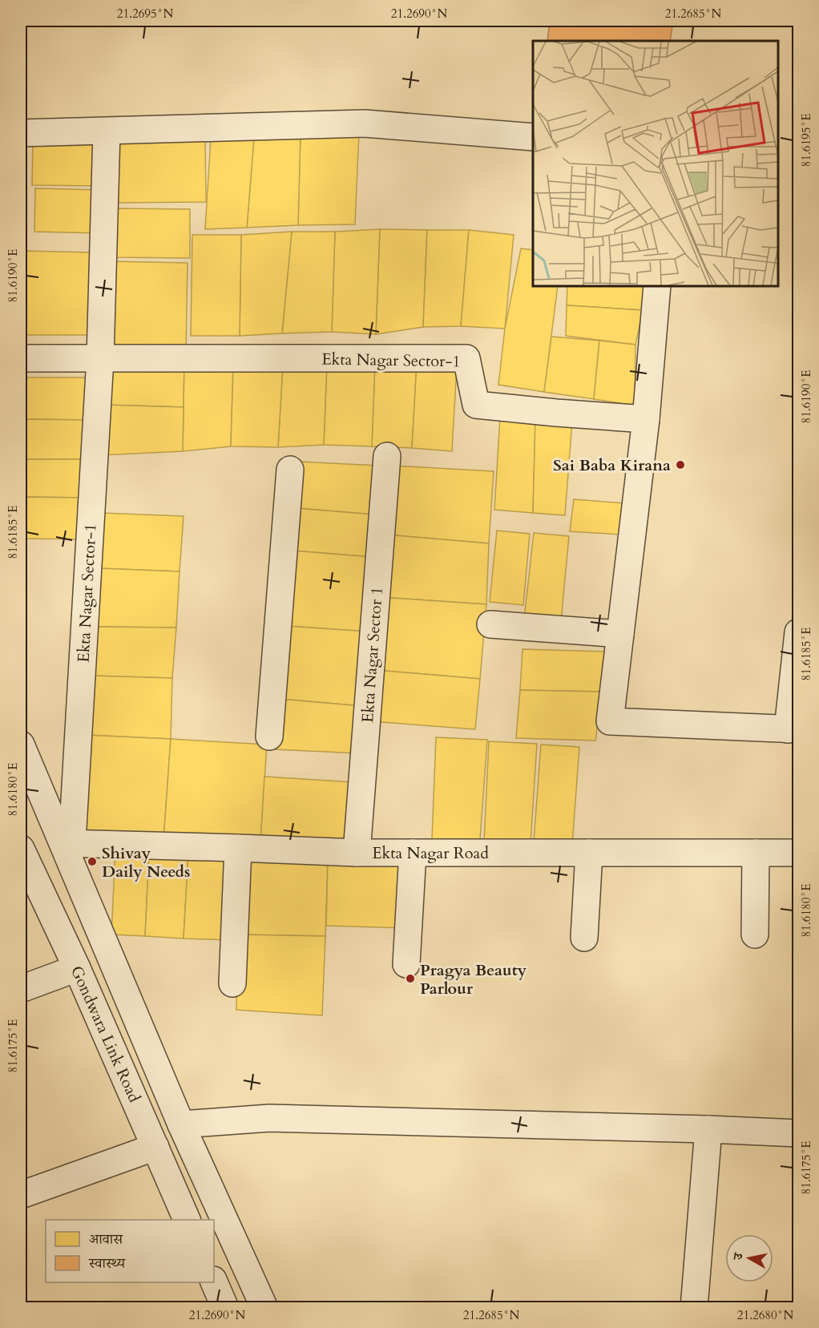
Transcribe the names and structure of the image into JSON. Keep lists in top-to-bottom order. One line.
{"streets":{"street":["Ekta Nagar Sector-1","Ekta Nagar Sector 1","Ekta Nagar Road","Gondwara Link Road"]},"crossings":[["Ekta Nagar Sector-1","Ekta Nagar Road"],["Ekta Nagar Sector 1","Ekta Nagar Road"]],"places":["Sai Baba Kirana","Shivay Daily Needs","Pragya Beauty Parlour"],"legend":["आवास","स्वास्थ्य"],"north":"left","coordinates":["21.2695°N","21.2690°N","21.2685°N","81.6195°E","81.6190°E","81.6185°E","81.6180°E","81.6175°E","21.2680°N"]}
